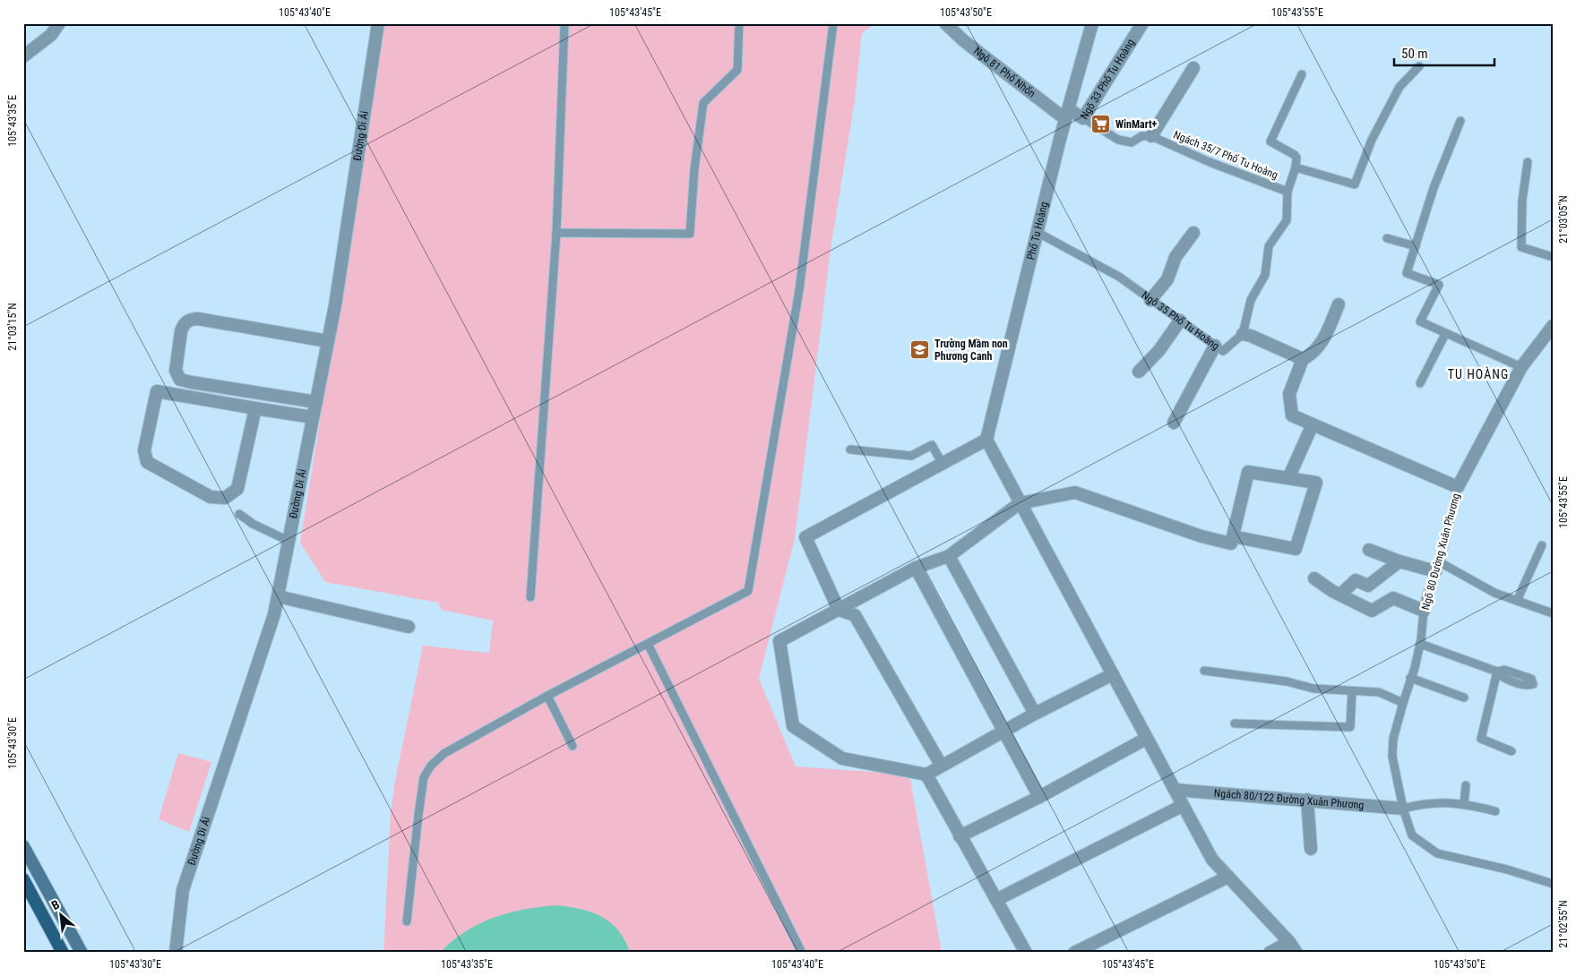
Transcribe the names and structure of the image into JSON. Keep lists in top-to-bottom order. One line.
{"streets":{"street":["Ngõ 81 Phố Nhổn","Ngõ 33 Phố Tu Hoàng","Đường Di Ái","Phố Tu Hoàng","Ngõ 80 Đường Xuân Phương","Ngách 80/122 Đường Xuân Phương"],"lane":["Ngách 35/7 Phố Tu Hoàng","Ngõ 35 Phố Tu Hoàng"]},"crossings":[["Ngõ 81 Phố Nhổn","Ngõ 33 Phố Tu Hoàng"],["Ngõ 81 Phố Nhổn","Phố Tu Hoàng"],["Ngõ 33 Phố Tu Hoàng","Phố Tu Hoàng"],["Phố Tu Hoàng","Ngõ 35 Phố Tu Hoàng"],["Ngõ 80 Đường Xuân Phương","Ngách 80/122 Đường Xuân Phương"]],"districts":["TU HOÀNG"],"places":{"supermarket":["WinMart+"],"school or university":["Trường Mầm non Phương Canh"]},"scale_bar":"50 m","north":"top left","coordinates":["105°43'40\"E","105°43'45\"E","105°43'50\"E","105°43'55\"E","105°43'35\"E","21°03'05\"N","21°03'15\"N","105°43'30\"E","21°02'55\"N"]}
